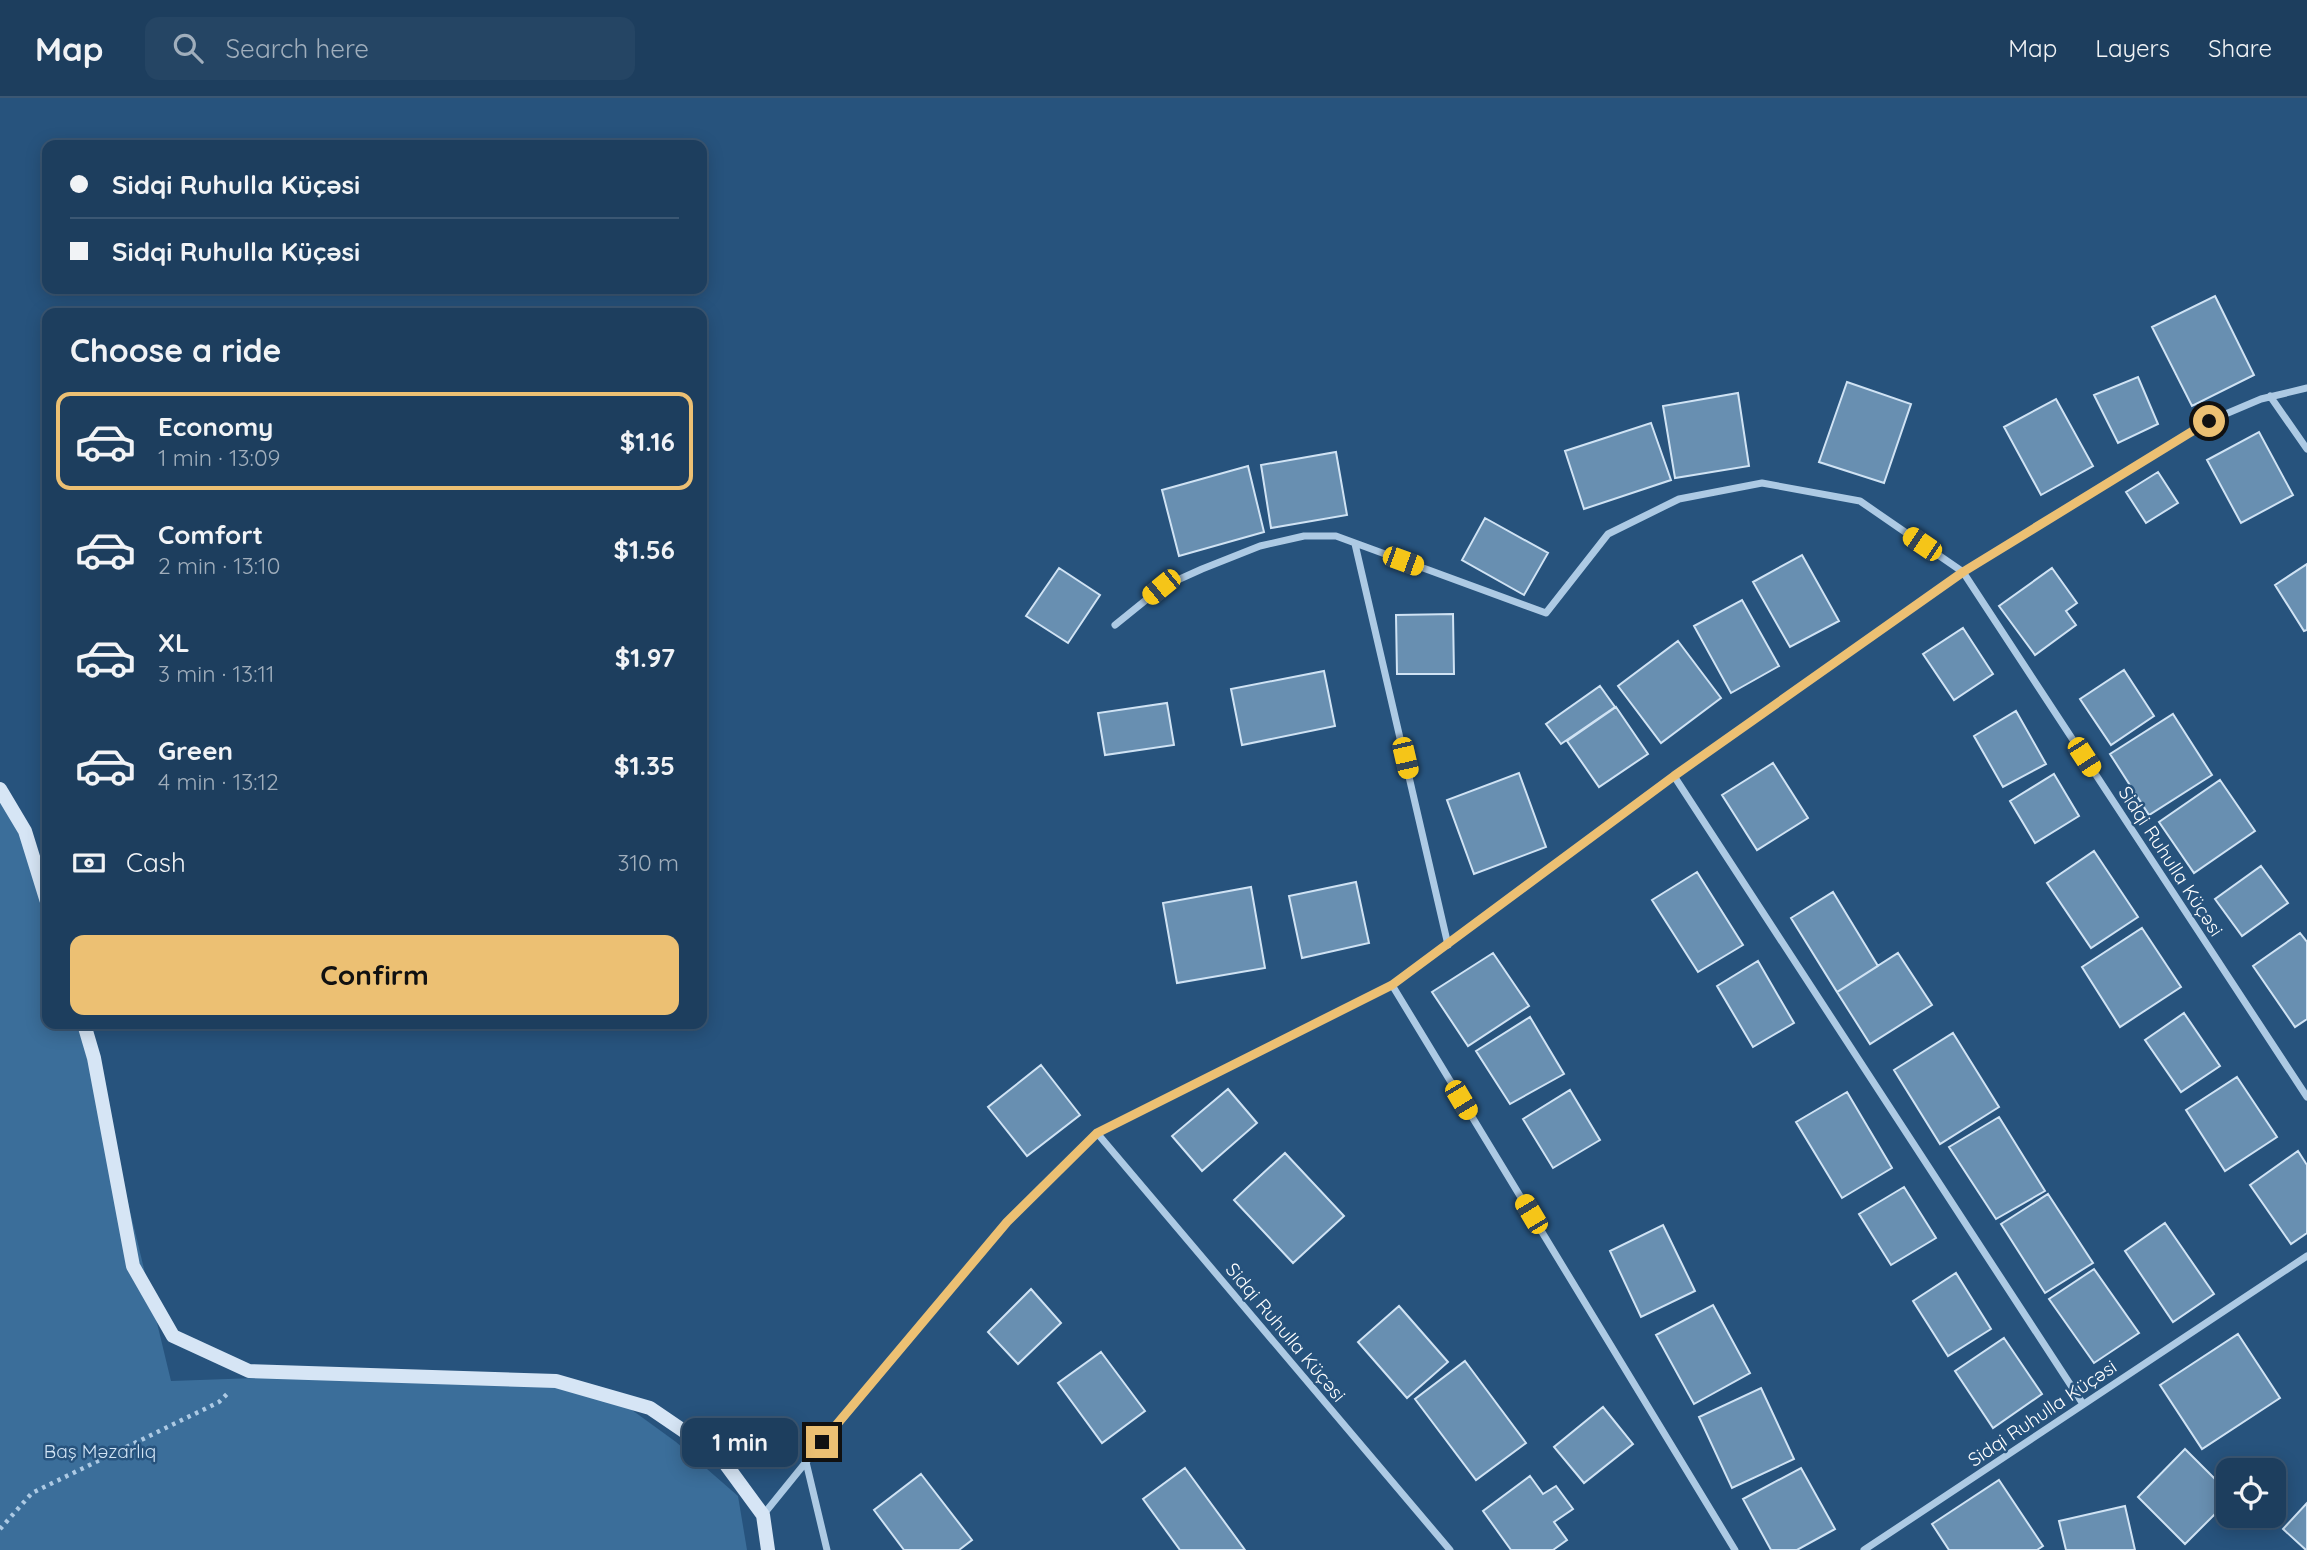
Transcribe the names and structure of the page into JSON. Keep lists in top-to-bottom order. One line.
{"streets":{"street":["Sidqi Ruhulla Küçəsi"]},"parks":["Baş Məzarlıq"],"page":{"header":"Map","search":"Search here","nav":["Map","Layers","Share"],"banner":["Sidqi Ruhulla Küçəsi","Sidqi Ruhulla Küçəsi"],"heading":"Choose a ride","list":[{"name":"Economy","note":"1 min · 13:09","value":"$1.16"},{"name":"Comfort","note":"2 min · 13:10","value":"$1.56"},{"name":"XL","note":"3 min · 13:11","value":"$1.97"},{"name":"Green","note":"4 min · 13:12","value":"$1.35"}],"pay":["Cash","310 m"],"buttons":"Confirm","bubble":"1 min"}}
